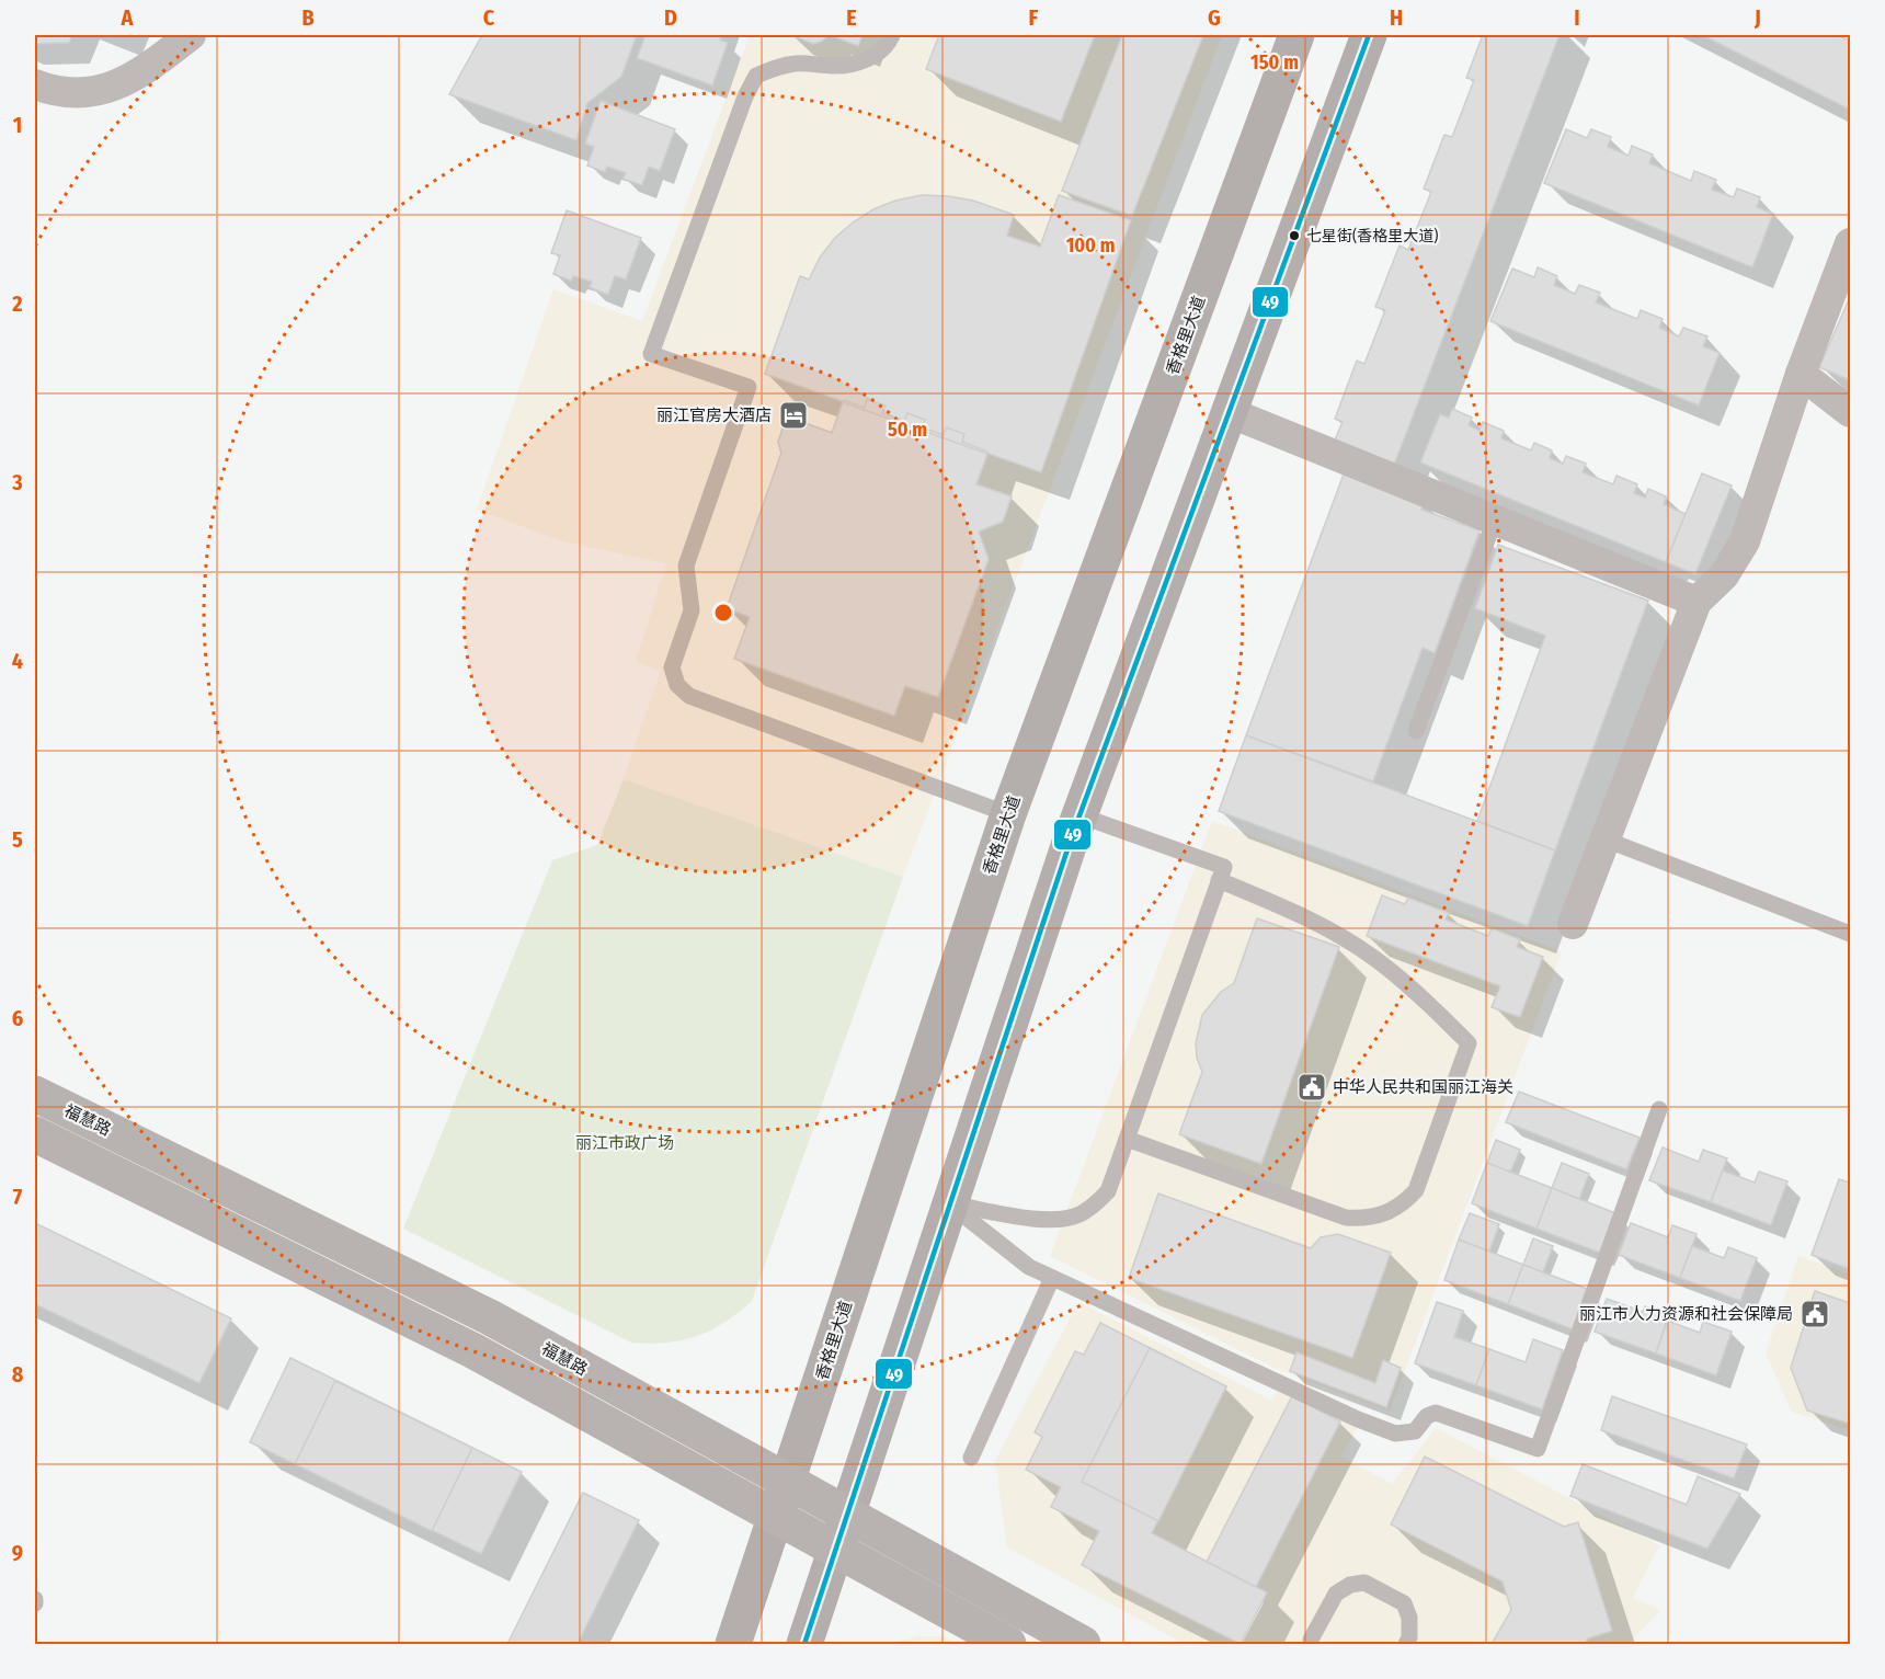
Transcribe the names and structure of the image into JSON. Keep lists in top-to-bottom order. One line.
{"streets":{"main road":["香格里大道","福慧路"]},"crossings":[["香格里大道","福慧路"]],"parks":["丽江市政广场"],"places":{"other":["七星街(香格里大道)"],"hotel":["丽江官房大酒店"],"public building":["中华人民共和国丽江海关","丽江市人力资源和社会保障局"]},"lines":["transit line 49"],"grid":{"columns":["A","B","C","D","E","F","G","H","I","J"],"rows":["1","2","3","4","5","6","7","8","9"]},"rings":["150 m","100 m","50 m"]}
